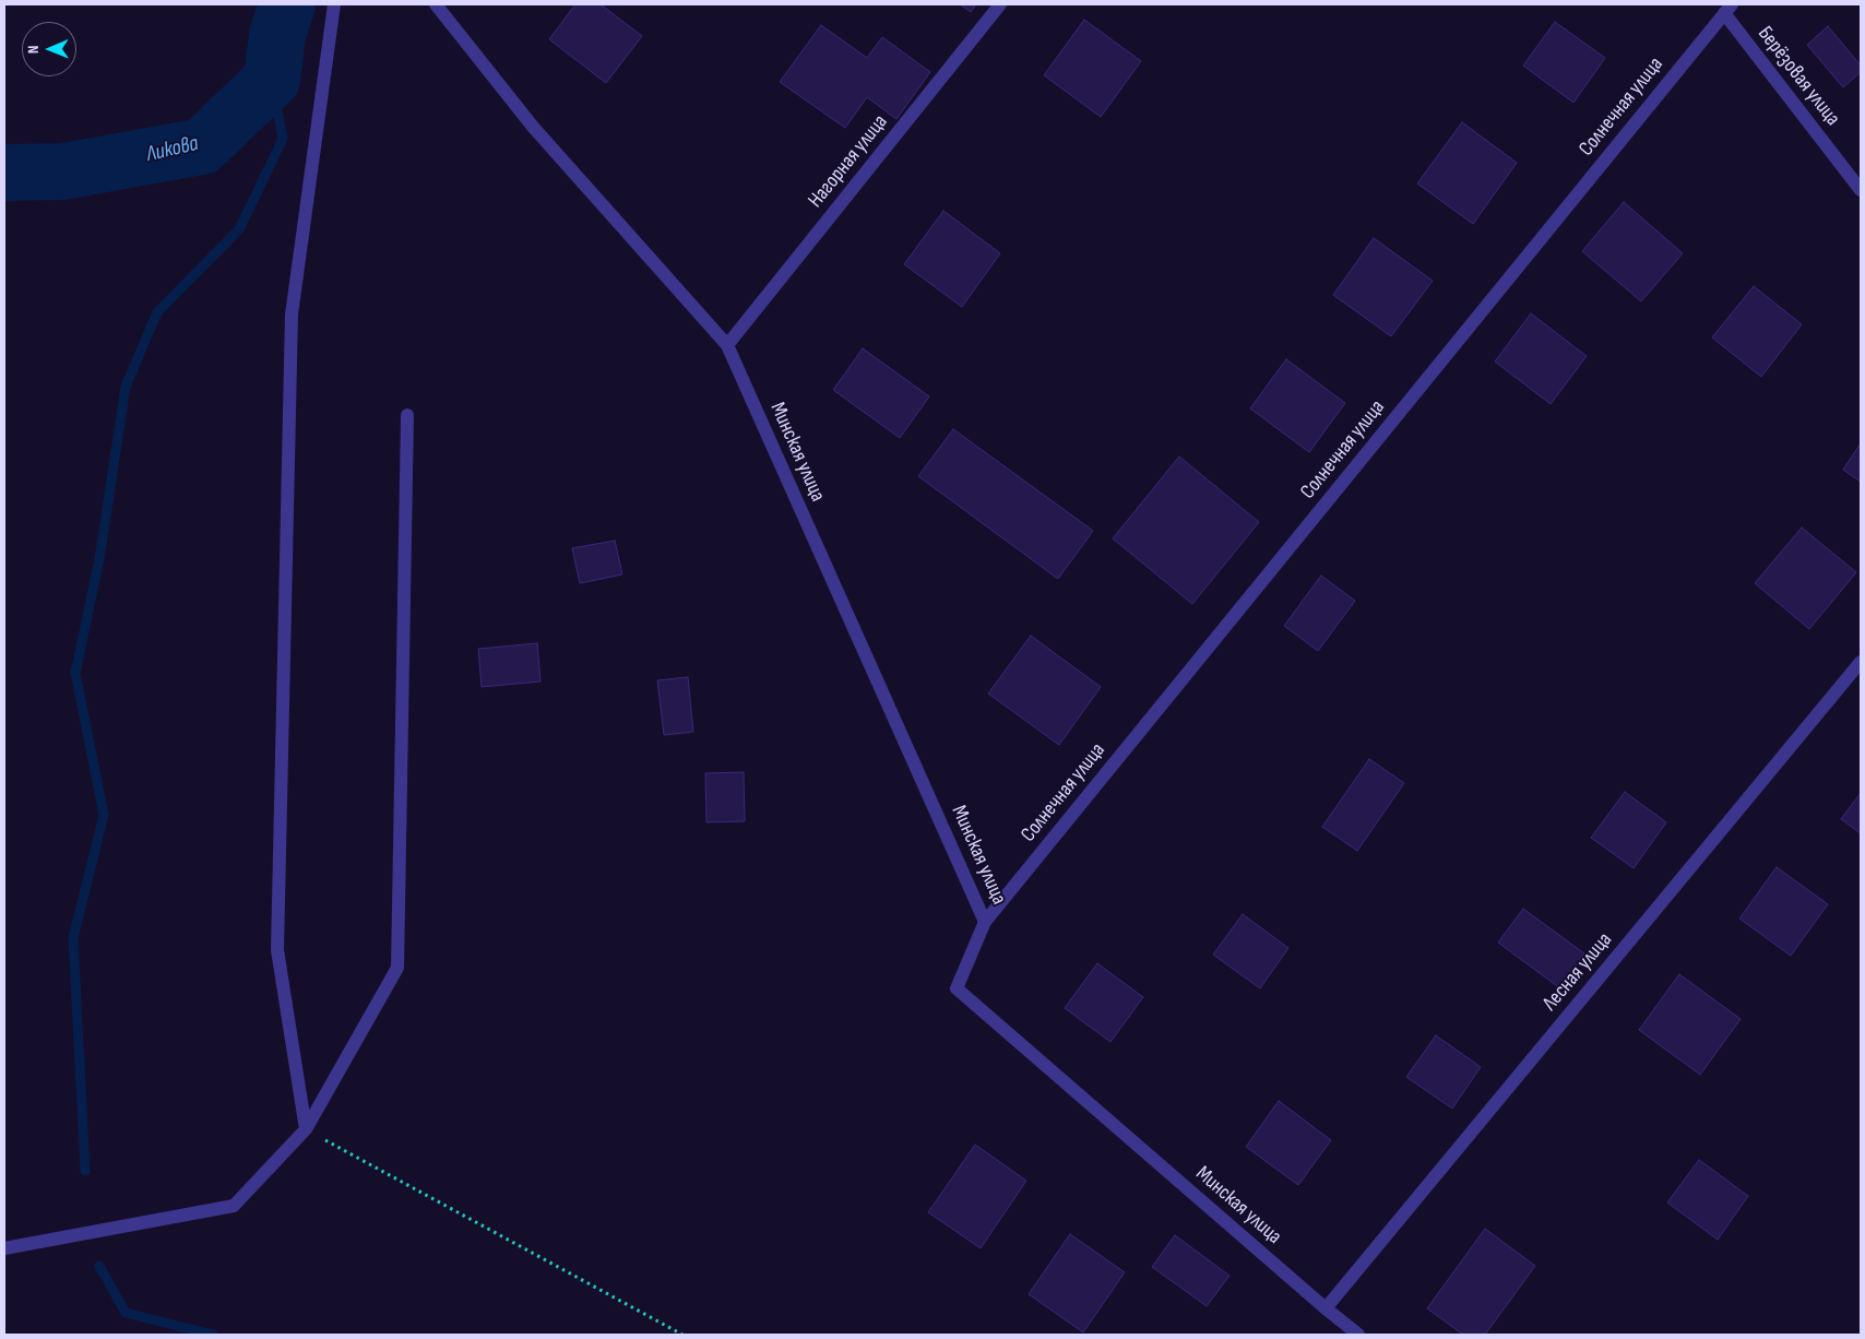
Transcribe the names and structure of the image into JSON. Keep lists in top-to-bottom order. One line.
{"streets":{"street":["Берёзовая улица","Солнечная улица","Нагорная улица","Минская улица","Лесная улица"]},"crossings":[["Берёзовая улица","Солнечная улица"],["Солнечная улица","Минская улица"],["Нагорная улица","Минская улица"],["Минская улица","Лесная улица"]],"water":["Ликова"],"north":"left"}
